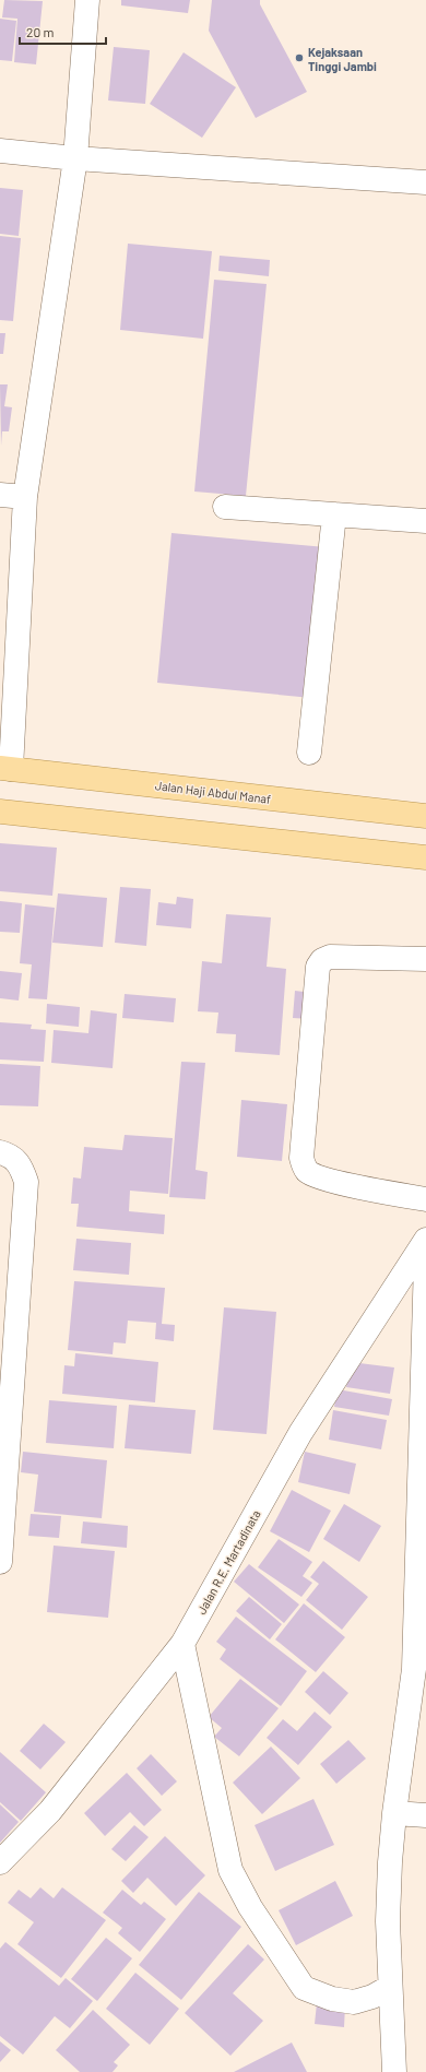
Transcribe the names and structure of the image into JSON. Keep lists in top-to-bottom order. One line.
{"streets":{"main road":["Jalan Haji Abdul Manaf"],"street":["Jalan R.E. Martadinata"]},"places":["Kejaksaan Tinggi Jambi"],"scale_bar":"20 m"}
